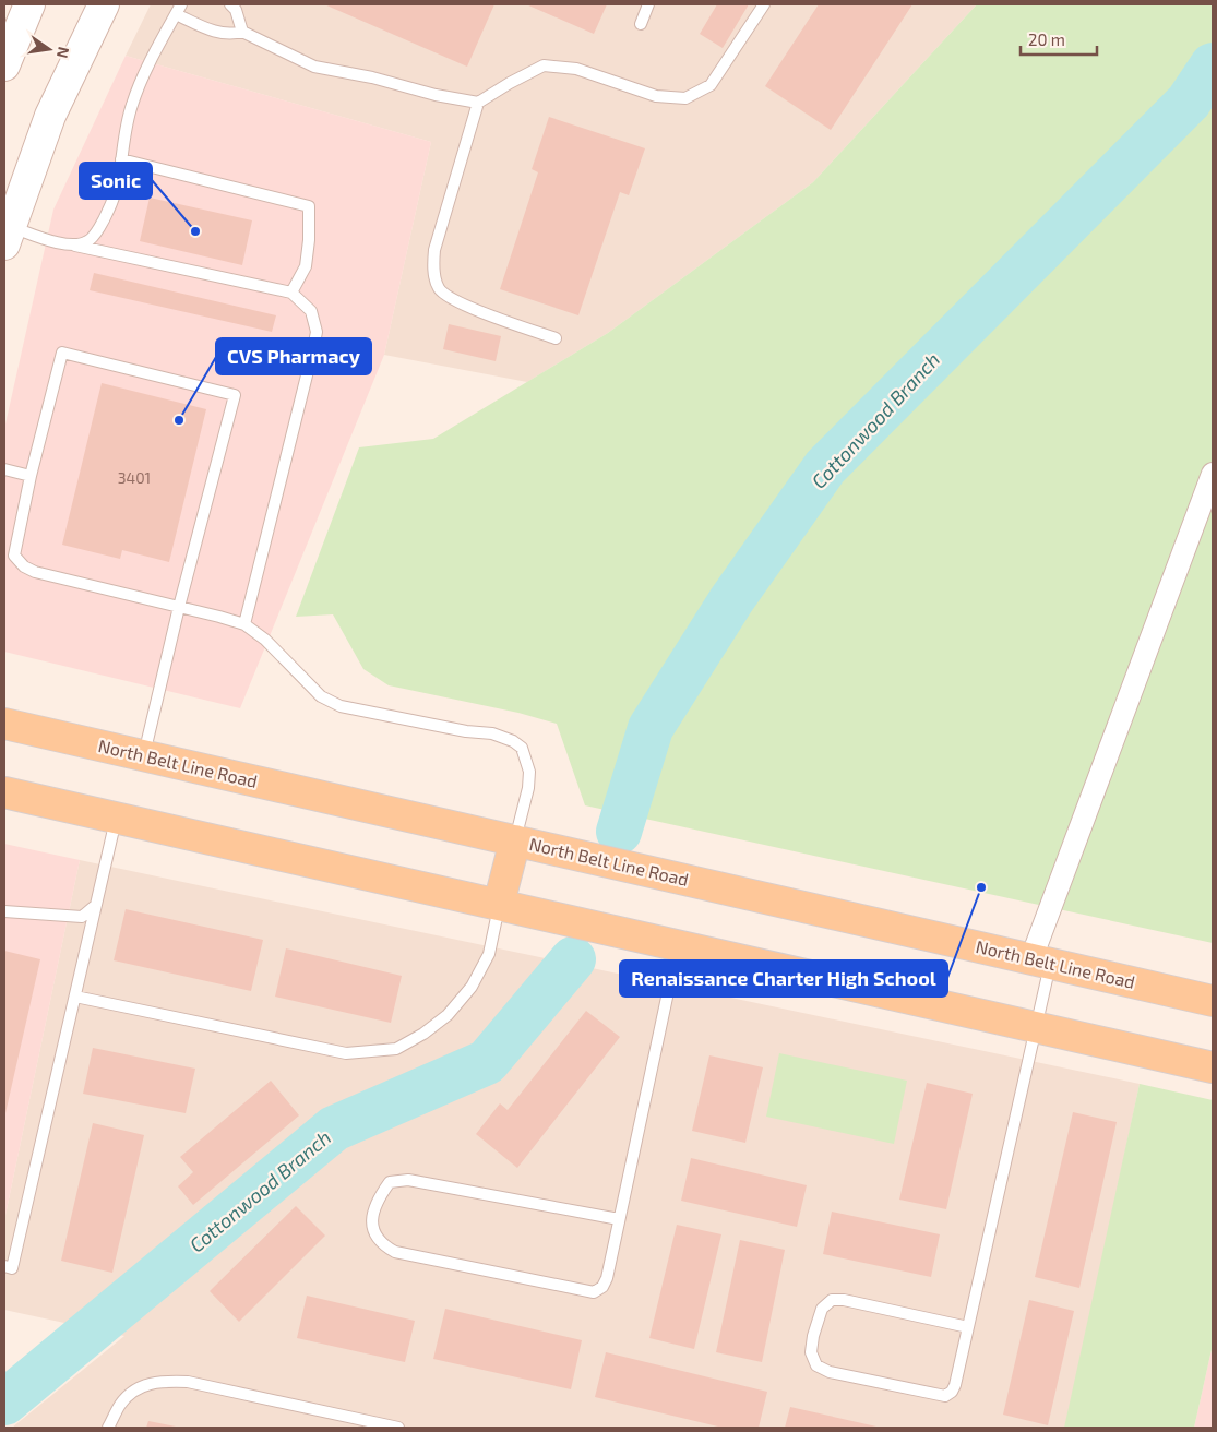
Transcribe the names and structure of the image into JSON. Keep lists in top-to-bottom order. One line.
{"streets":{"main road":["North Belt Line Road"]},"water":["Cottonwood Branch"],"places":["Sonic","CVS Pharmacy","Renaissance Charter High School"],"house_numbers":["3401"],"scale_bar":"20 m","north":"right"}
